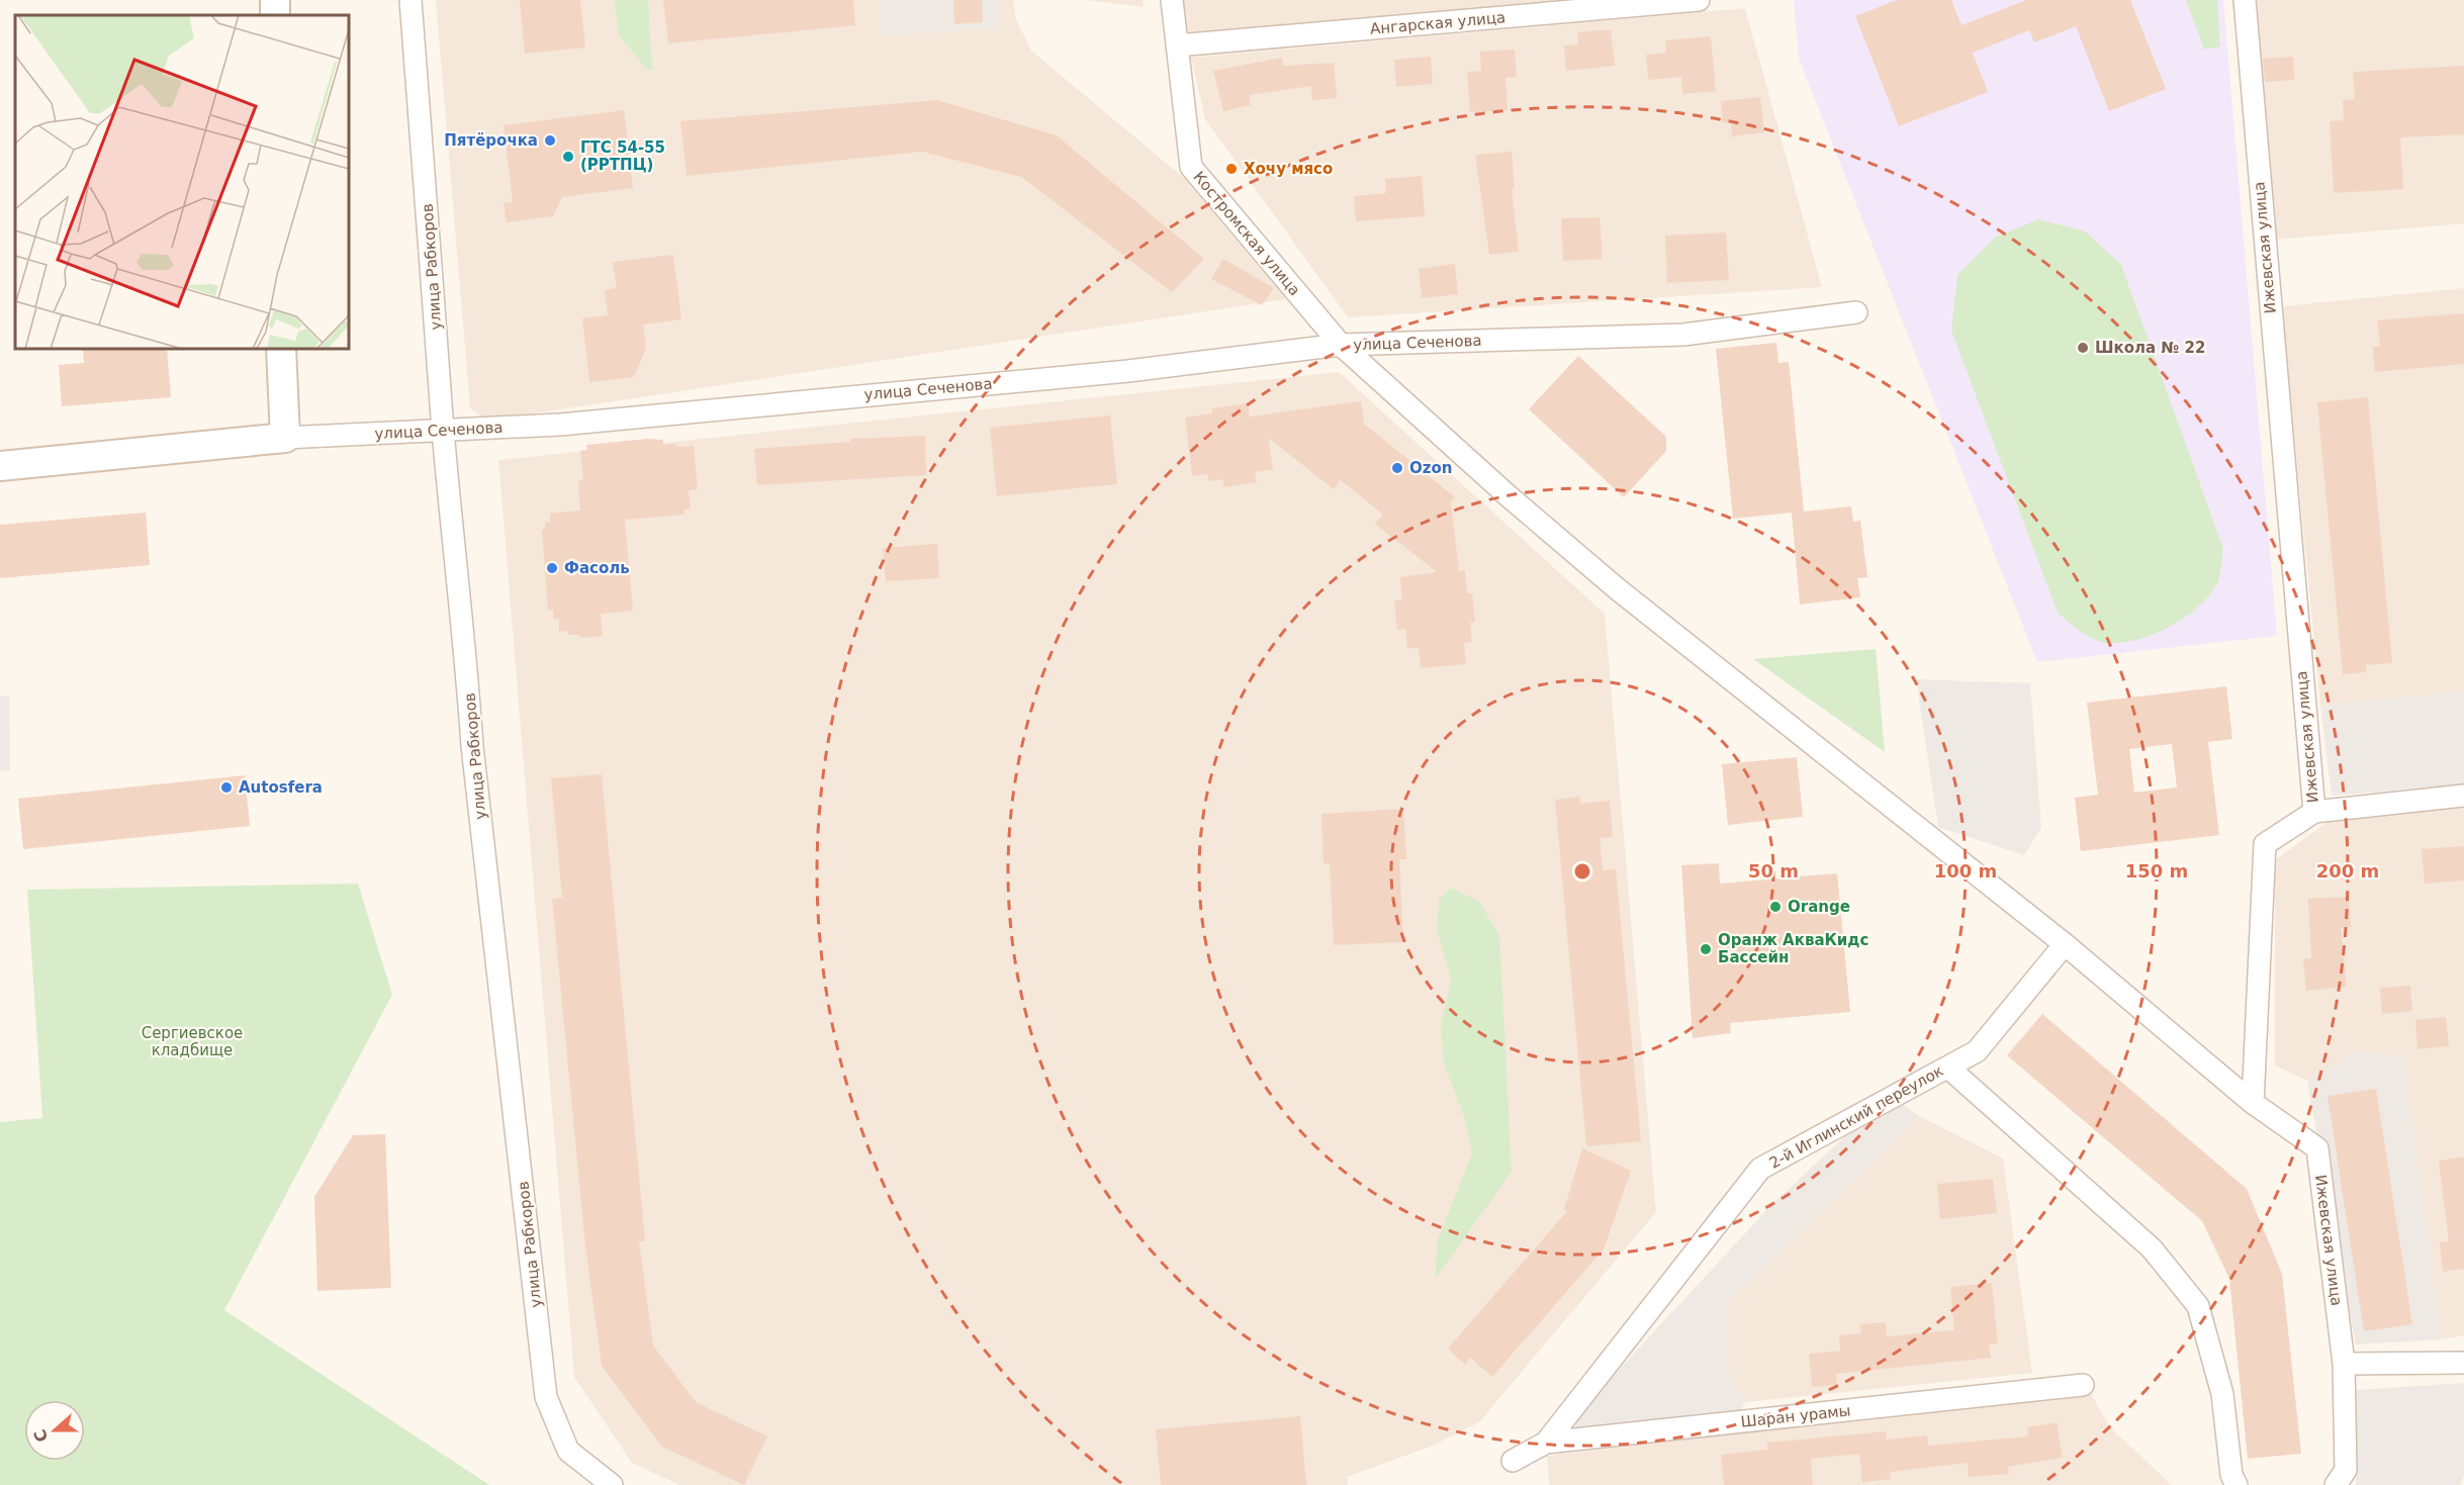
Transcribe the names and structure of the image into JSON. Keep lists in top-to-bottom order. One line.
{"streets":{"street":["Ангарская улица","Костромская улица","Ижевская улица","улица Рабкоров","улица Сеченова","2-й Иглинский переулок","Шаран урамы"]},"crossings":[["Ангарская улица","Костромская улица"],["Костромская улица","Ижевская улица"],["Костромская улица","улица Сеченова"],["Костромская улица","2-й Иглинский переулок"],["улица Рабкоров","улица Сеченова"],["2-й Иглинский переулок","Шаран урамы"]],"parks":["Сергиевское кладбище"],"places":["Пятёрочка","ГТС 54-55 (РРТПЦ)","Хочу мясо","Школа № 22","Ozon","Фасоль","Autosfera","Orange","Оранж АкваКидс Бассейн"],"north":"left","rings":["50 m","100 m","150 m","200 m"]}
